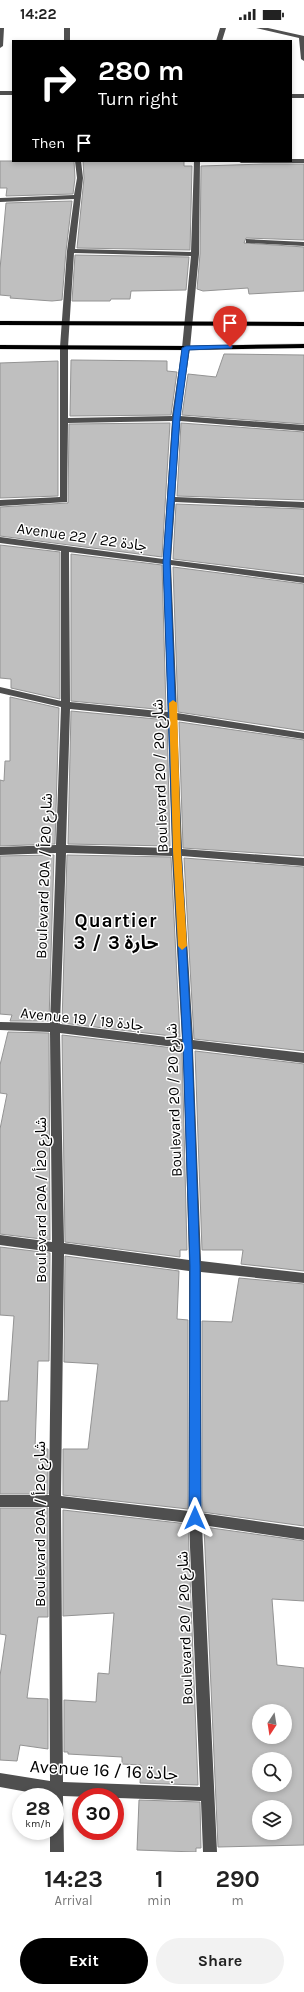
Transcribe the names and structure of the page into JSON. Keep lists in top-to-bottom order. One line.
{"streets":{"street":["Avenue 22 / جادة 22","Boulevard 20 / شارع 20","Boulevard 20A / شارع 20أ","Avenue 19 / جادة 19","Avenue 16 / جادة 16"]},"crossings":[["Avenue 22 / جادة 22","Boulevard 20 / شارع 20"],["Avenue 22 / جادة 22","Boulevard 20A / شارع 20أ"],["Boulevard 20 / شارع 20","Avenue 19 / جادة 19"],["Boulevard 20 / شارع 20","Avenue 16 / جادة 16"],["Boulevard 20A / شارع 20أ","Avenue 19 / جادة 19"]],"districts":["Quartier 3 / حارة 3"],"north":"bottom","page":{"status":"14:22","turn":["280 m","Turn right"],"then":"Then","speed":"28 km/h","limit":"30","eta":["14:23","Arrival","1","min","290","m"],"buttons":["Exit","Share"]}}
